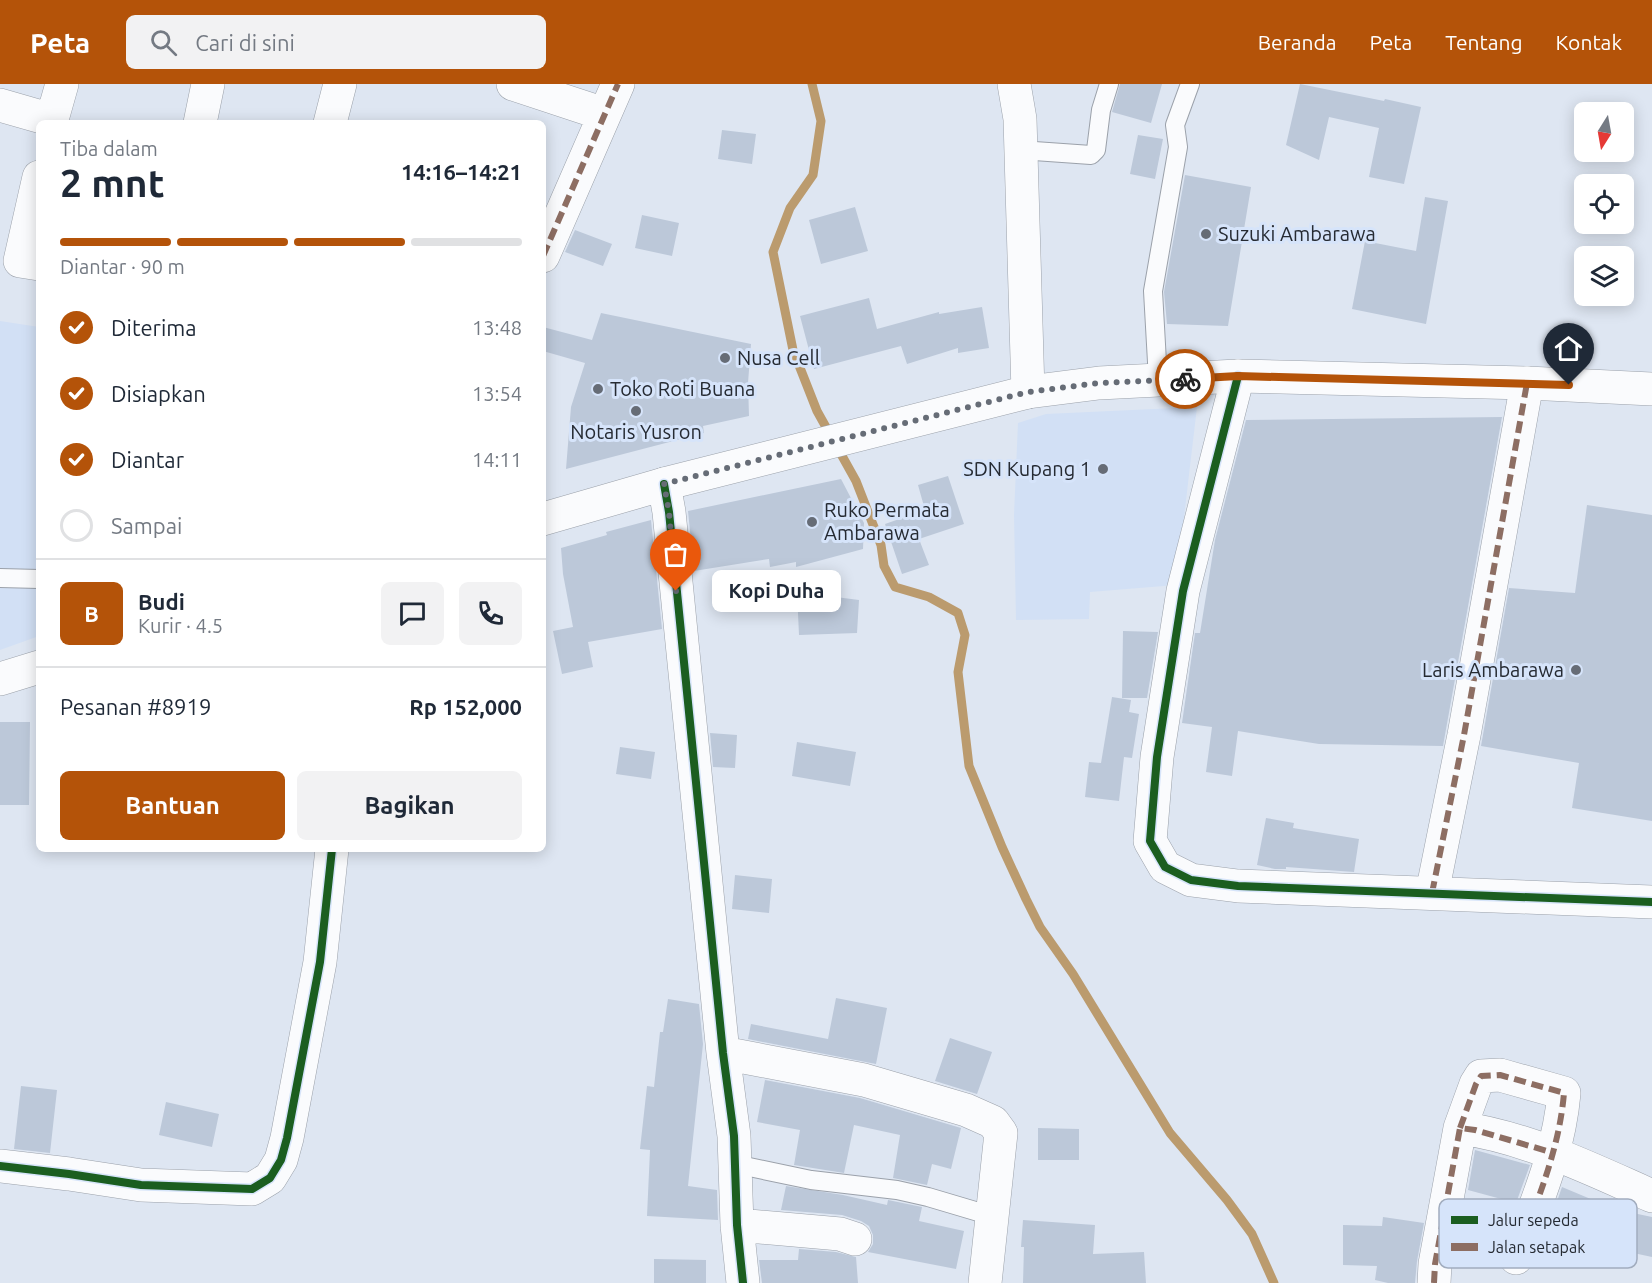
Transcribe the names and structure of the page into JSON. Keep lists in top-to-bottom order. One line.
{"places":["Suzuki Ambarawa","Nusa Cell","Toko Roti Buana","Notaris Yusron","SDN Kupang 1","Ruko Permata Ambarawa","Kopi Duha","Laris Ambarawa"],"legend":["Jalur sepeda","Jalan setapak"],"north":"bottom","page":{"header":"Peta","search":"Cari di sini","nav":["Beranda","Peta","Tentang","Kontak"],"heading":["2 mnt","Tiba dalam","14:16–14:21"],"panel":["Budi","Kurir · 4.5","Pesanan #8919","Rp 152,000"],"bar":"Diantar · 90 m","list":[["Diterima","13:48"],["Disiapkan","13:54"],["Diantar","14:11"],"Sampai"],"bubble":"Kopi Duha","round":"B","buttons":["Bantuan","Bagikan"]}}
